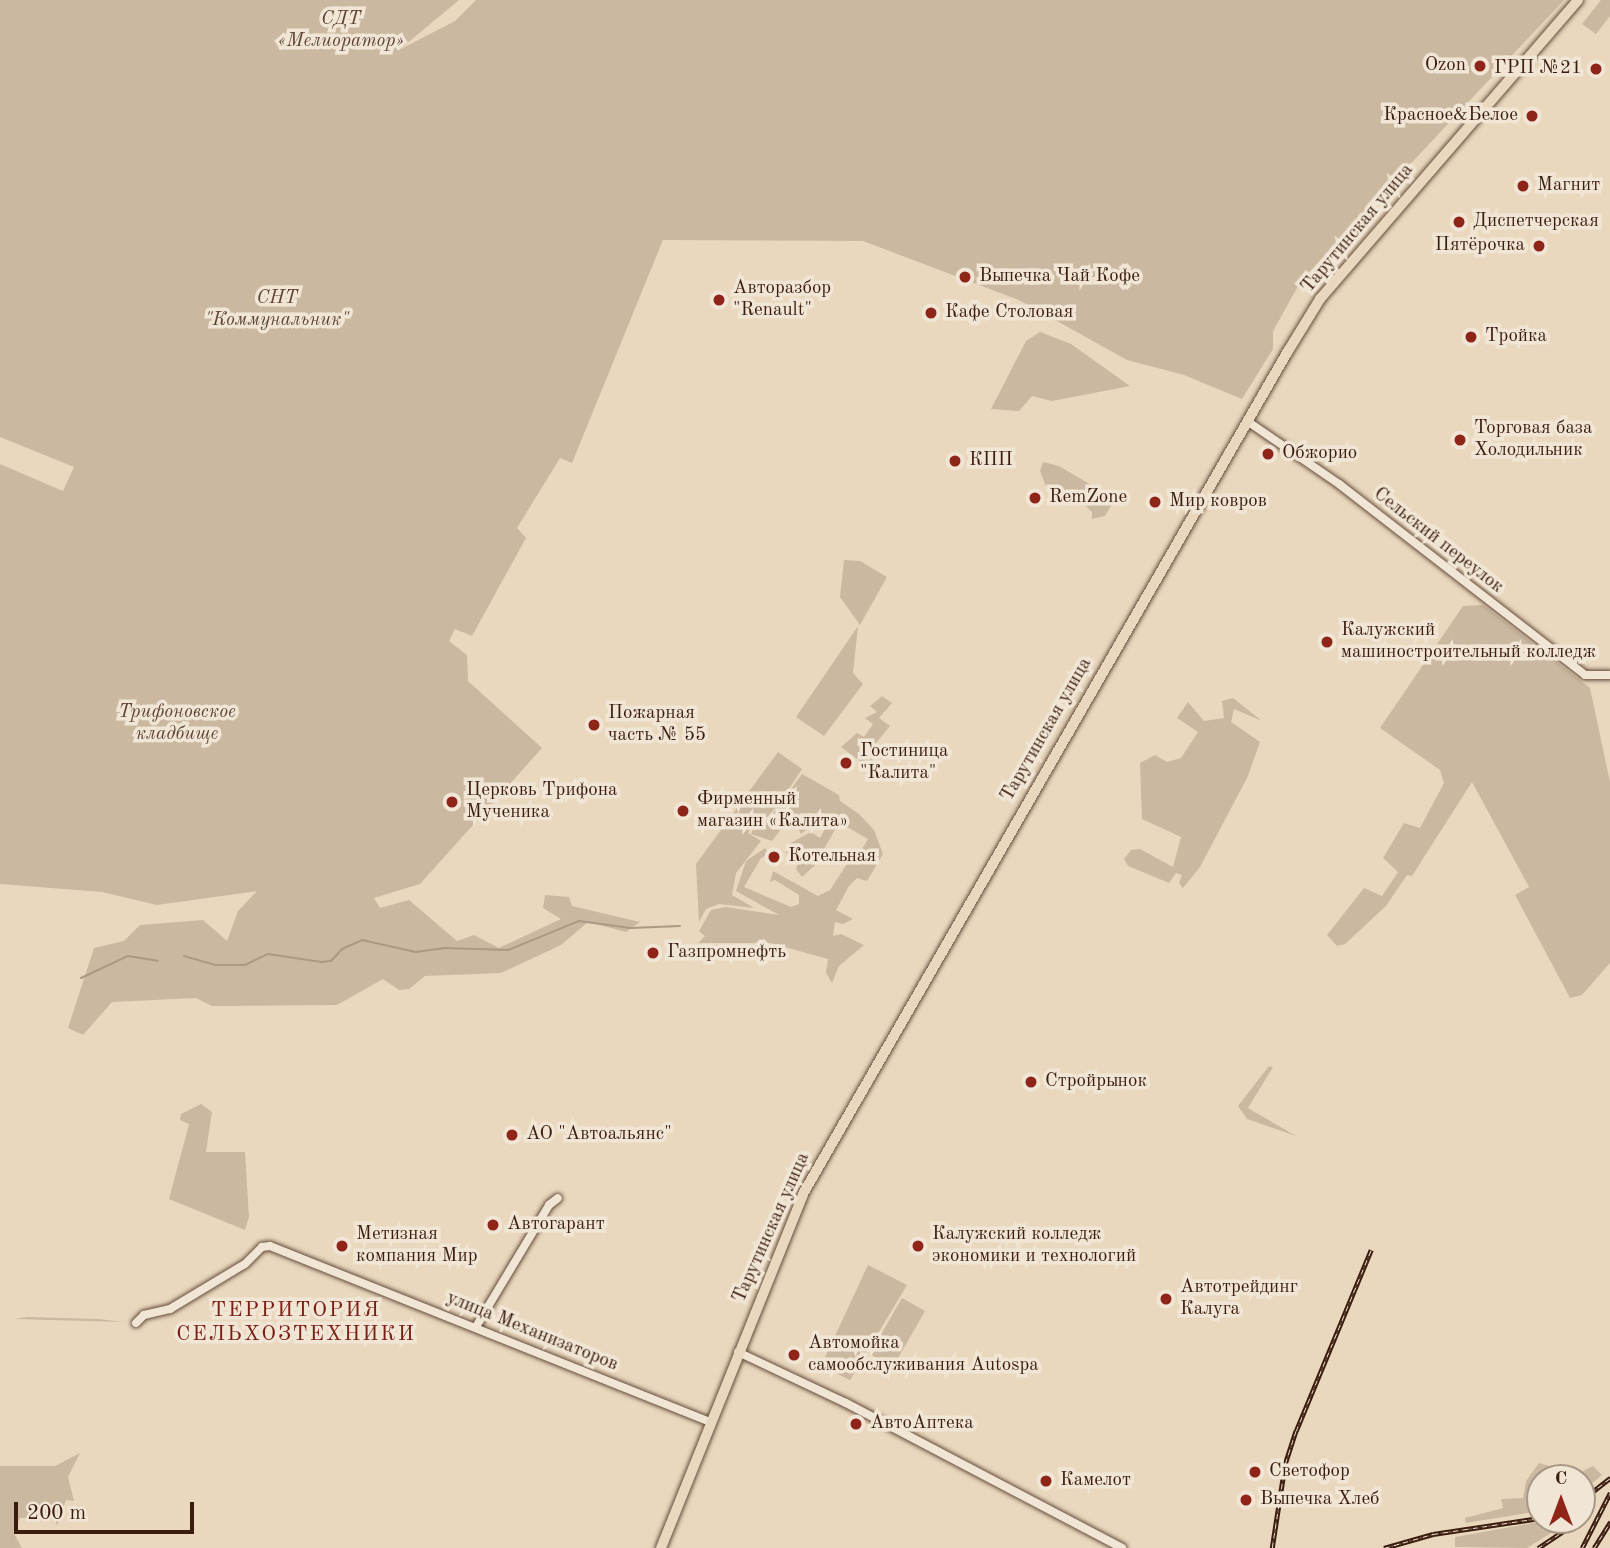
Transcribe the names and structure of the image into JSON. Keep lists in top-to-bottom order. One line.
{"streets":{"main road":["Тарутинская улица"],"street":["Сельский переулок","улица Механизаторов"]},"crossings":[["Тарутинская улица","Сельский переулок"],["Тарутинская улица","улица Механизаторов"]],"districts":["ТЕРРИТОРИЯ СЕЛЬХОЗТЕХНИКИ"],"parks":["СДТ «Мелиоратор»","СНТ \"Коммунальник\"","Трифоновское кладбище"],"places":["Ozon","ГРП №21","Красное&Белое","Магнит","Диспетчерская","Пятёрочка","Выпечка Чай Кофе","Авторазбор \"Renault\"","Кафе Столовая","Тройка","Торговая база Холодильник","Обжорио","КПП","RemZone","Мир ковров","Калужский машиностроительный колледж","Пожарная часть № 55","Гостиница \"Калита\"","Церковь Трифона Мученика","Фирменный магазин «Калита»","Котельная","Газпромнефть","Стройрынок","АО \"Автоальянс\"","Автогарант","Метизная компания Мир","Калужский колледж экономики и технологий","Автотрейдинг Калуга","Автомойка самообслуживания Autospa","АвтоАптека","Светофор","Камелот","Выпечка Хлеб"],"scale_bar":"200 m","north":"top"}
